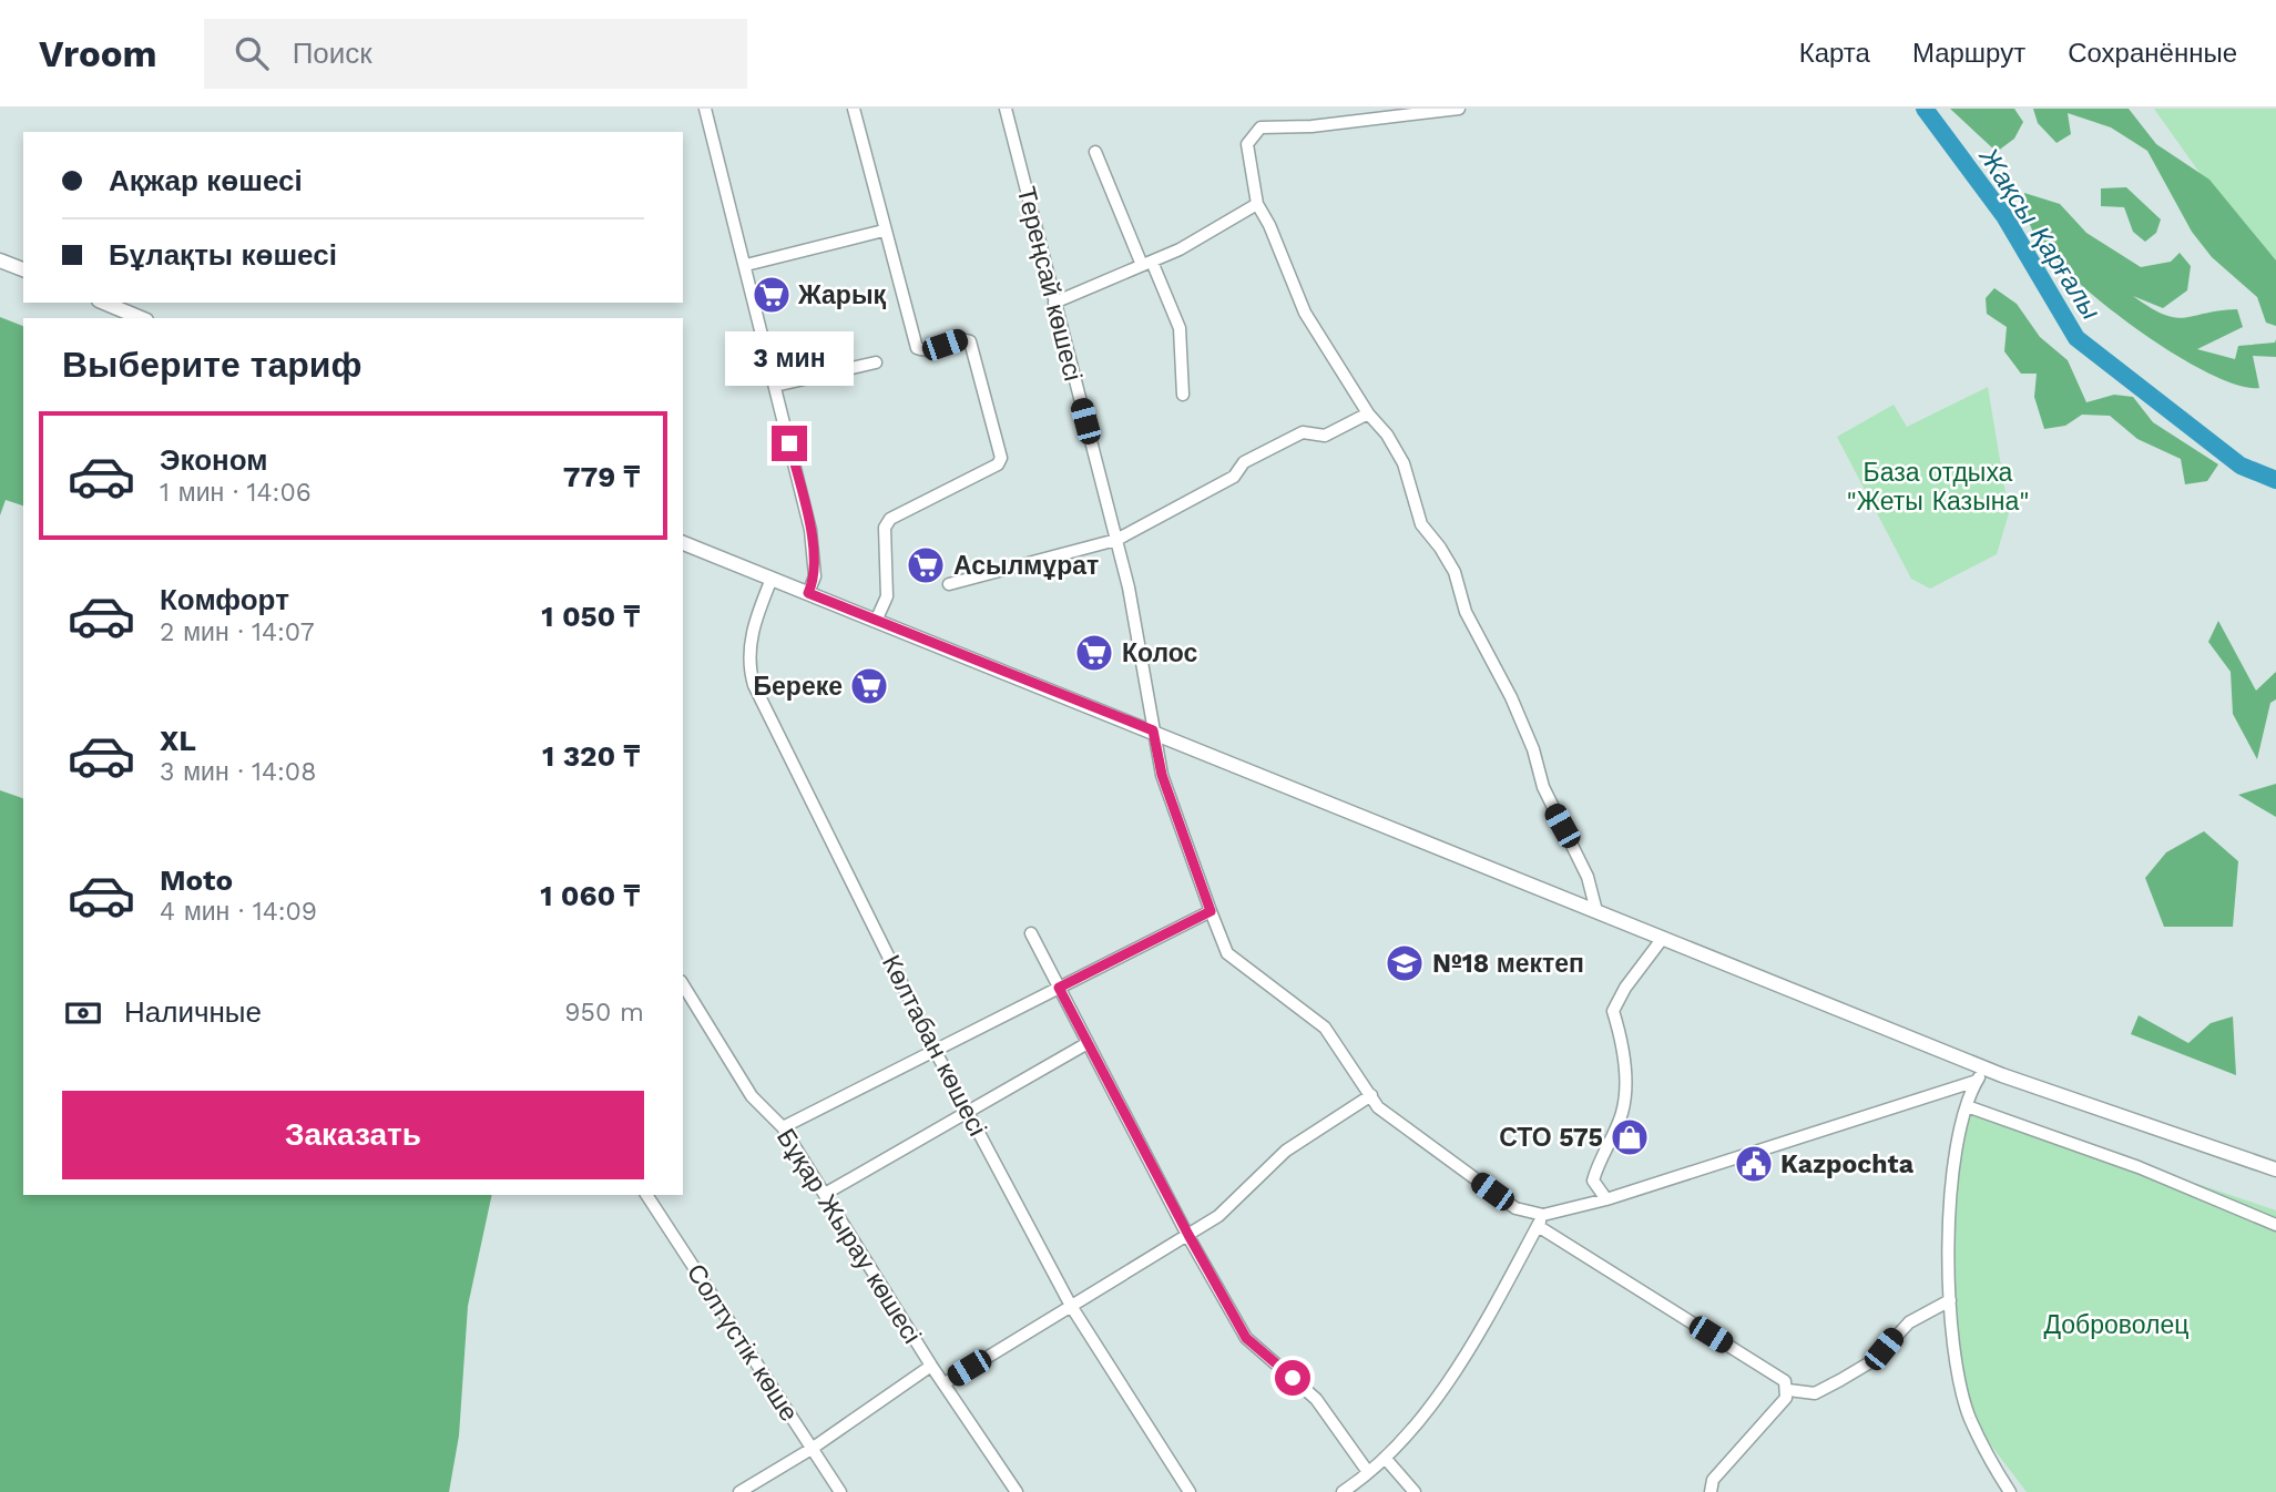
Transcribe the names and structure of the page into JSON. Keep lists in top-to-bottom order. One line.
{"streets":{"street":["Тереңсай көшесі","Көлтабан көшесі","Бұқар Жырау көшесі","Солтүстік көше"]},"water":["Жақсы Қарғалы"],"parks":["База отдыха \"Жеты Казына\"","Доброволец"],"places":{"supermarket":["Жарық","Асылмұрат","Колос","Береке"],"school or university":["№18 мектеп"],"shop":["СТО 575"],"public building":["Kazpochta"]},"page":{"header":"Vroom","search":"Поиск","nav":["Карта","Маршрут","Сохранённые"],"banner":["Ақжар көшесі","Бұлақты көшесі"],"heading":"Выберите тариф","bubble":"3 мин","list":[{"name":"Эконом","note":"1 мин · 14:06","value":"779 ₸"},{"name":"Комфорт","note":"2 мин · 14:07","value":"1 050 ₸"},{"name":"XL","note":"3 мин · 14:08","value":"1 320 ₸"},{"name":"Moto","note":"4 мин · 14:09","value":"1 060 ₸"}],"pay":["Наличные","950 m"],"buttons":"Заказать"}}
